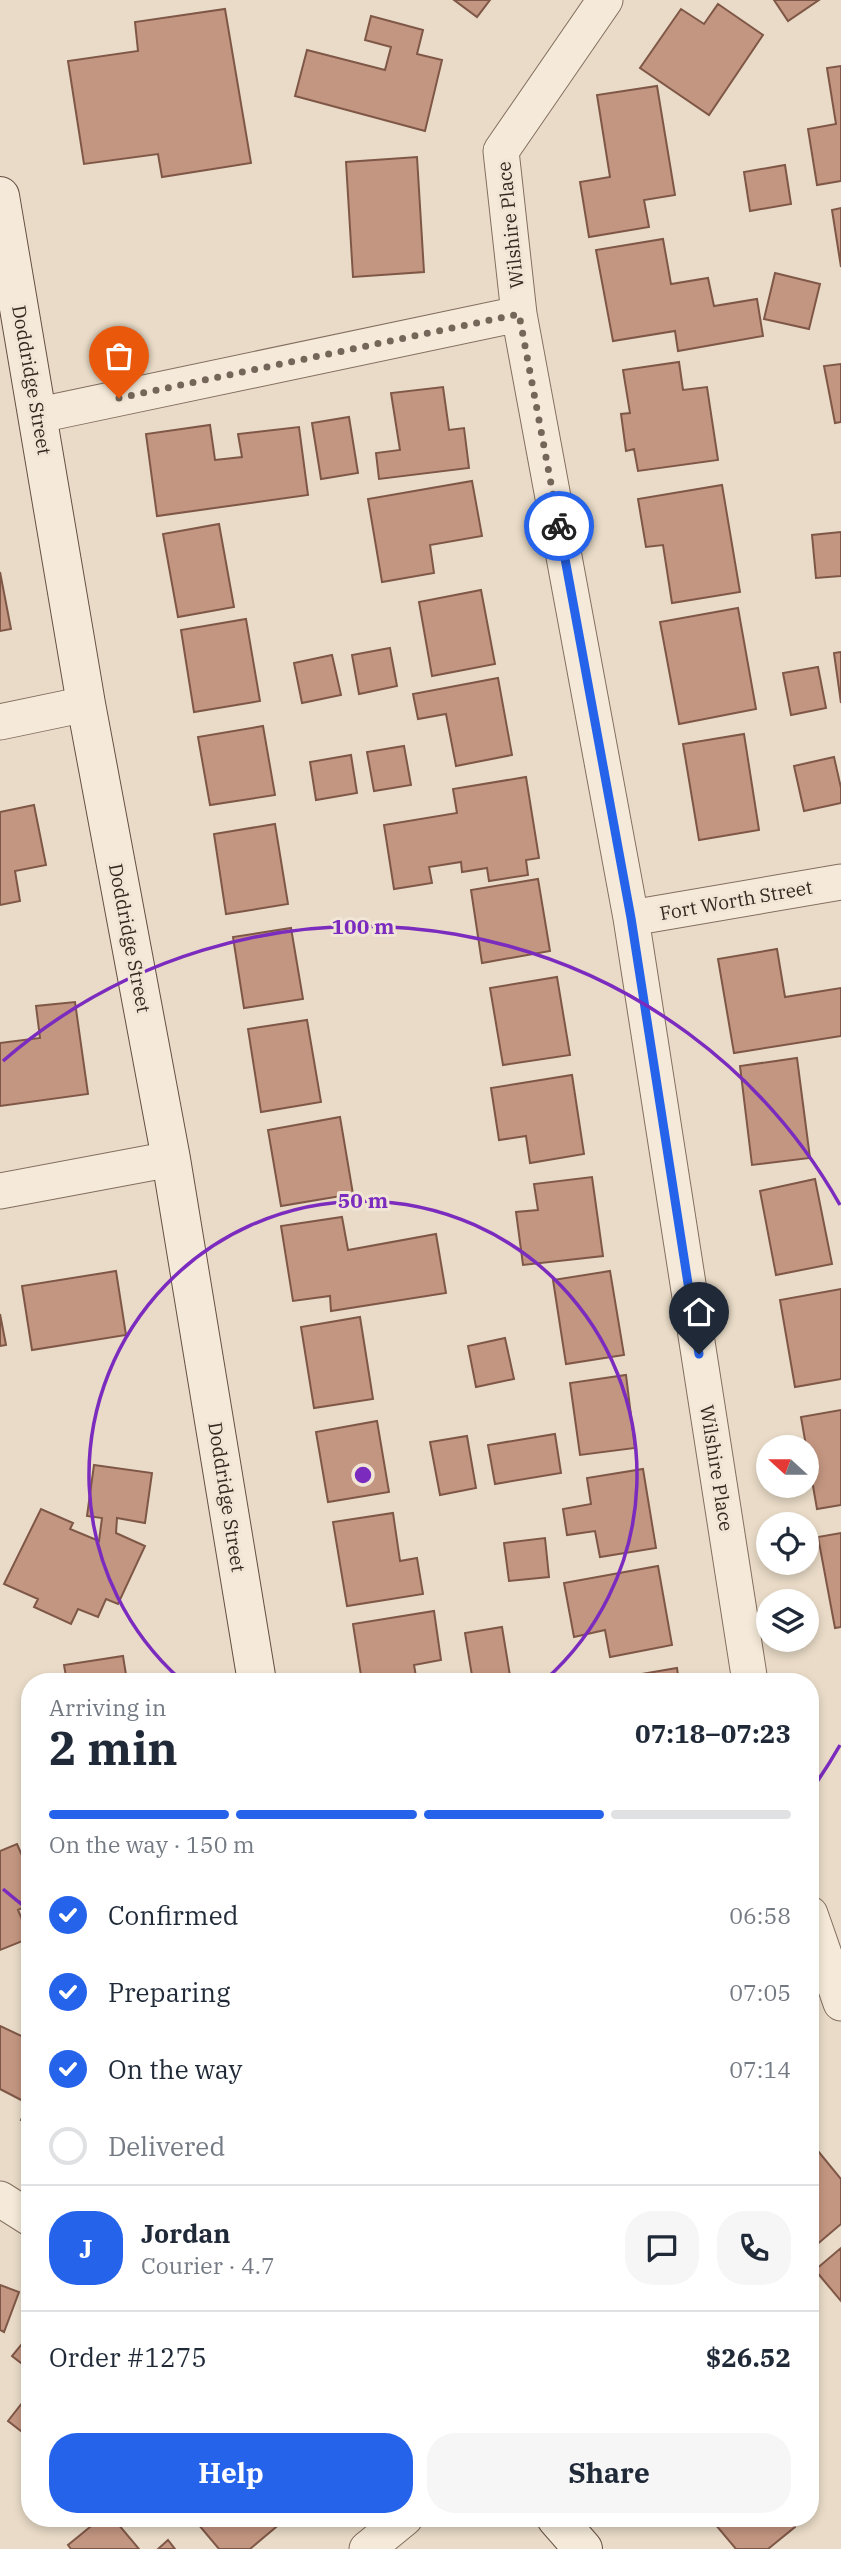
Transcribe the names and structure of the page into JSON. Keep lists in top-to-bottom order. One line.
{"streets":{"main road":["Doddridge Street"],"street":["Wilshire Place","Fort Worth Street"]},"crossings":[["Wilshire Place","Fort Worth Street"]],"north":"left","page":{"heading":["2 min","Arriving in","07:18–07:23"],"panel":["Jordan","Courier · 4.7","Order #1275","$26.52"],"bar":"On the way · 150 m","list":[["Confirmed","06:58"],["Preparing","07:05"],["On the way","07:14"],"Delivered"],"round":"J","buttons":["Help","Share"]},"rings":["100 m","50 m"]}
